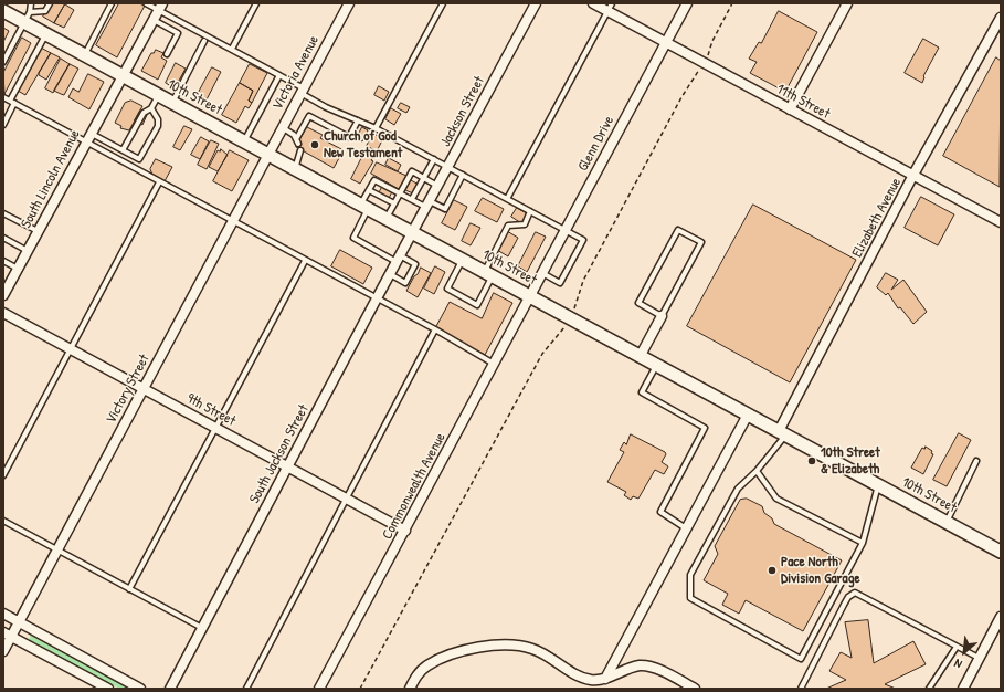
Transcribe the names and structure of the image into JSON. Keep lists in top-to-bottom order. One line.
{"streets":{"street":["Victoria Avenue","10th Street","11th Street","Jackson Street","Glenn Drive","South Lincoln Avenue","Elizabeth Avenue","Victory Street","9th Street","South Jackson Street","Commonwealth Avenue"]},"crossings":[["Victoria Avenue","10th Street"],["Victoria Avenue","Victory Street"],["10th Street","Jackson Street"],["10th Street","Glenn Drive"],["10th Street","South Lincoln Avenue"],["10th Street","Elizabeth Avenue"],["10th Street","Victory Street"],["10th Street","South Jackson Street"],["10th Street","Commonwealth Avenue"],["11th Street","Glenn Drive"],["11th Street","Elizabeth Avenue"],["Jackson Street","South Jackson Street"],["Glenn Drive","Commonwealth Avenue"],["Victory Street","9th Street"],["9th Street","South Jackson Street"],["9th Street","Commonwealth Avenue"]],"places":["Church of God New Testament","10th Street & Elizabeth","Pace North Division Garage"],"north":"bottom left"}
